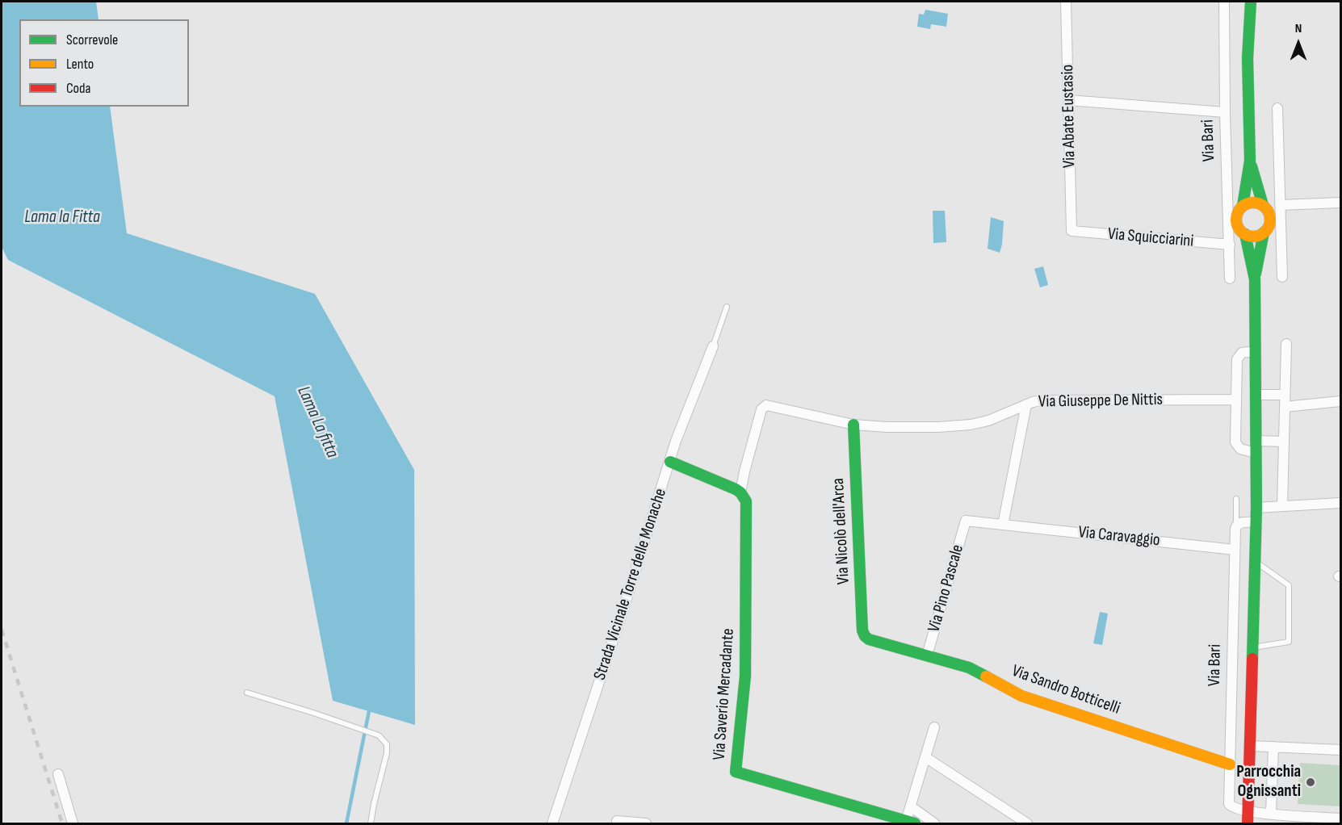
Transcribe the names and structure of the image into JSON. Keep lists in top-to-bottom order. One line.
{"streets":{"street":["Via Abate Eustasio","Via Bari","Via Squicciarini","Via Giuseppe De Nittis","Via Nicolò dell'Arca","Via Caravaggio","Strada Vicinale Torre delle Monache","Via Pino Pascale","Via Sandro Botticelli","Via Saverio Mercadante"]},"crossings":[["Via Abate Eustasio","Via Squicciarini"],["Via Bari","Via Squicciarini"],["Via Bari","Via Caravaggio"],["Via Bari","Via Sandro Botticelli"],["Via Giuseppe De Nittis","Via Nicolò dell'Arca"],["Via Giuseppe De Nittis","Via Saverio Mercadante"],["Via Nicolò dell'Arca","Via Sandro Botticelli"],["Via Nicolò dell'Arca","Via Saverio Mercadante"],["Via Caravaggio","Via Pino Pascale"],["Via Pino Pascale","Via Sandro Botticelli"]],"water":["Lama la Fitta","Lama La fitta"],"places":["Parrocchia Ognissanti"],"legend":["Scorrevole","Lento","Coda"],"north":"top"}
